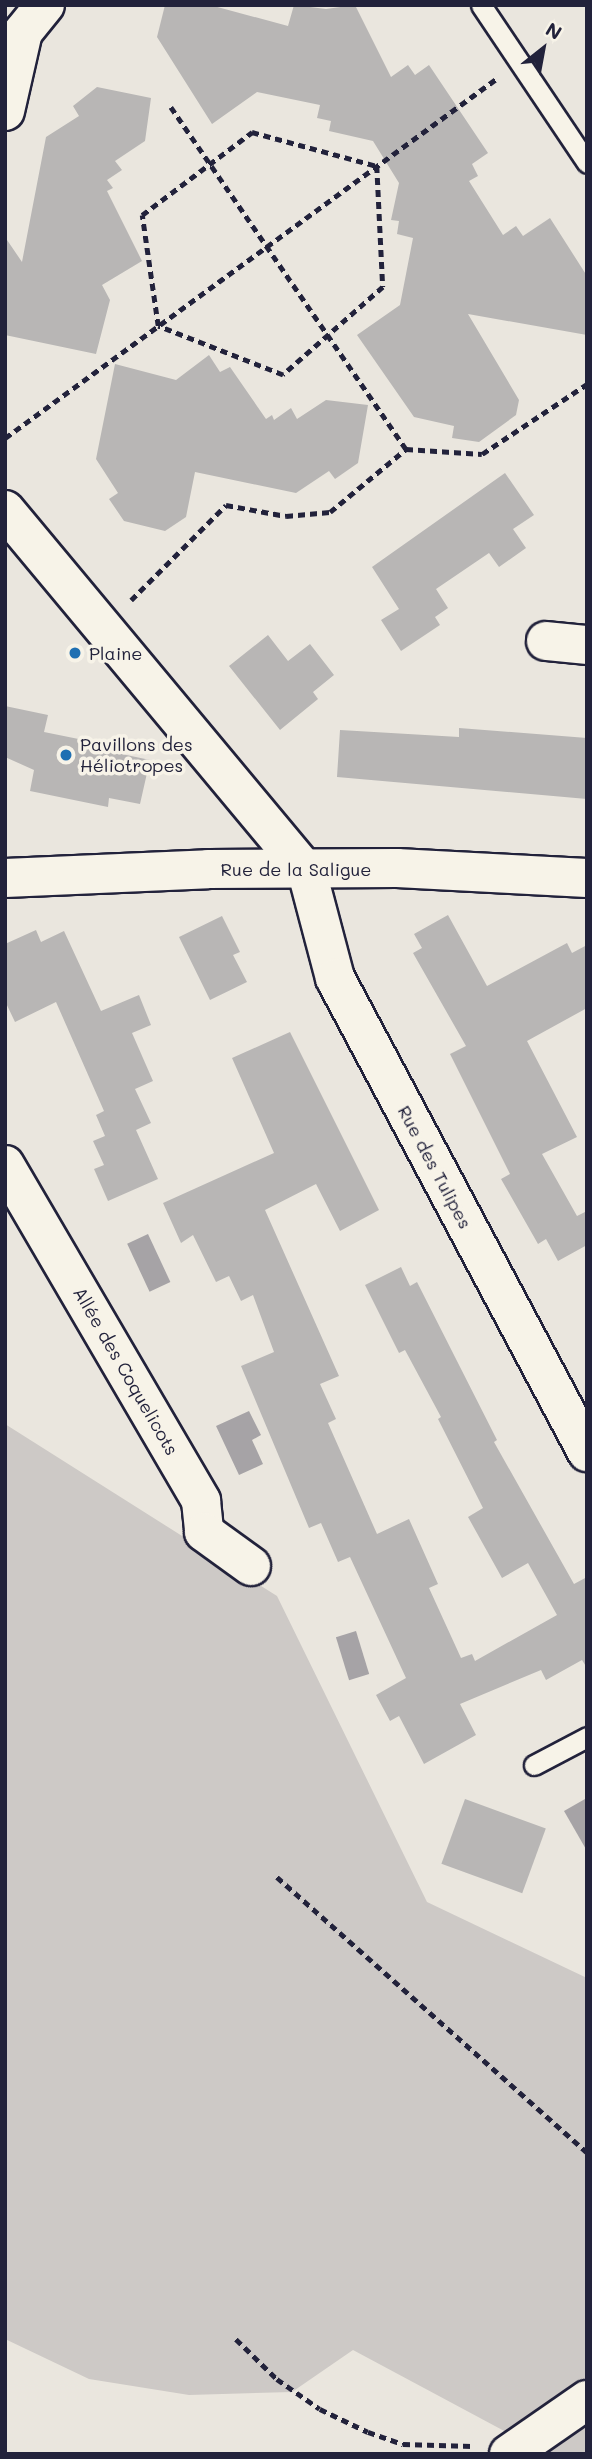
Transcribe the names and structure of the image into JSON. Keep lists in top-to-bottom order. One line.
{"streets":{"street":["Rue de la Saligue","Rue des Tulipes","Allée des Coquelicots"]},"crossings":[["Rue de la Saligue","Rue des Tulipes"]],"places":["Plaine","Pavillons des Héliotropes"],"north":"top right"}
